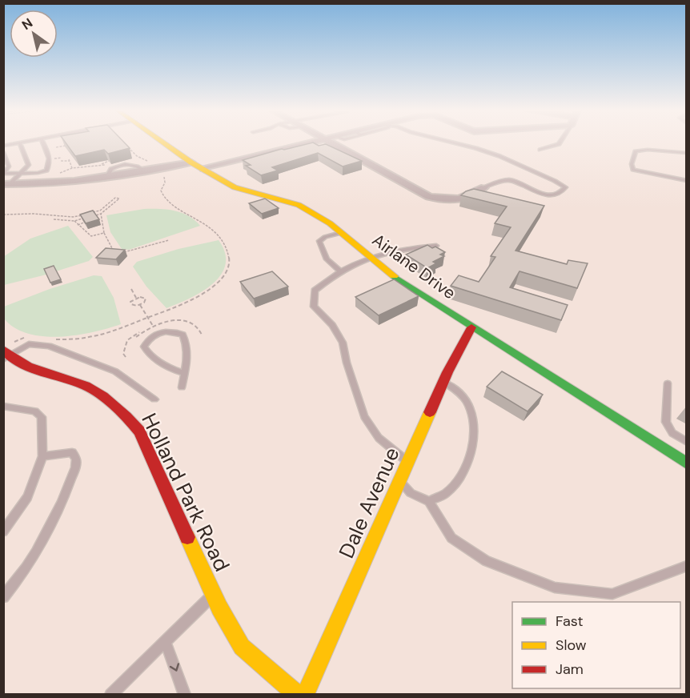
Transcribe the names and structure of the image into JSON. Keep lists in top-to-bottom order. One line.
{"streets":{"street":["Airlane Drive","Holland Park Road","Dale Avenue"]},"crossings":[["Airlane Drive","Dale Avenue"]],"legend":["Fast","Slow","Jam"],"north":"top left"}
